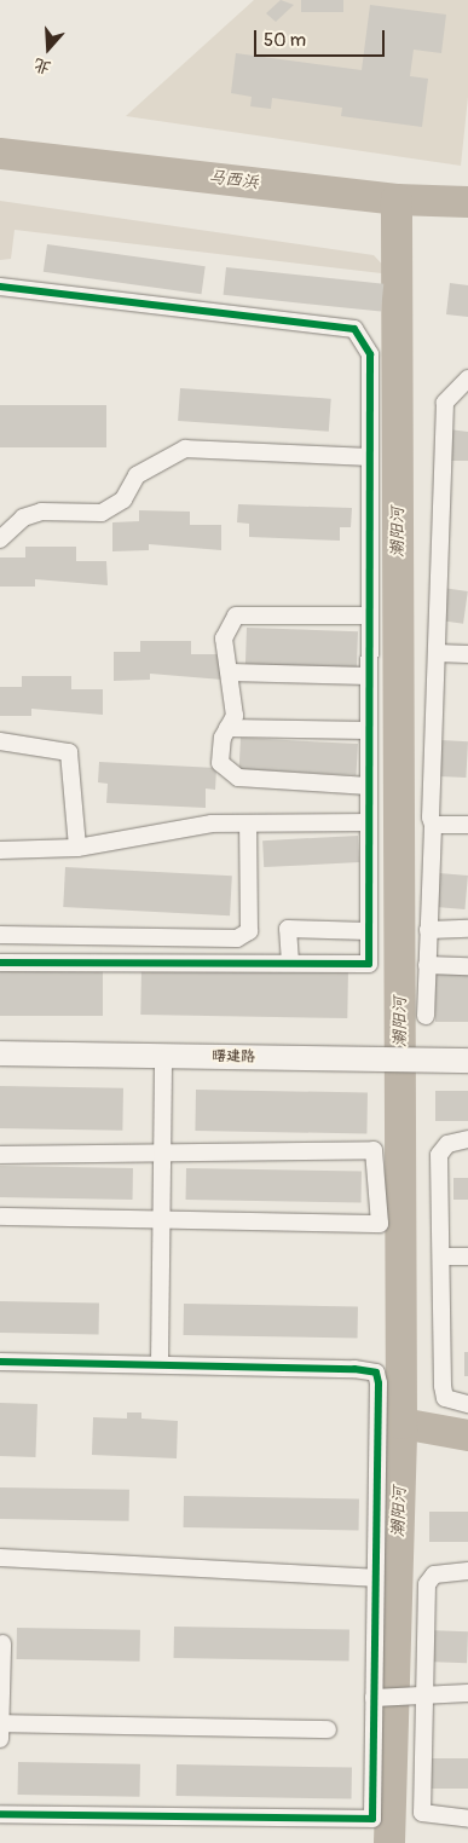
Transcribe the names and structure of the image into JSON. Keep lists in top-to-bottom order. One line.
{"streets":{"street":["曙建路"]},"water":["马西浜","潮阳河"],"scale_bar":"50 m","north":"bottom"}
